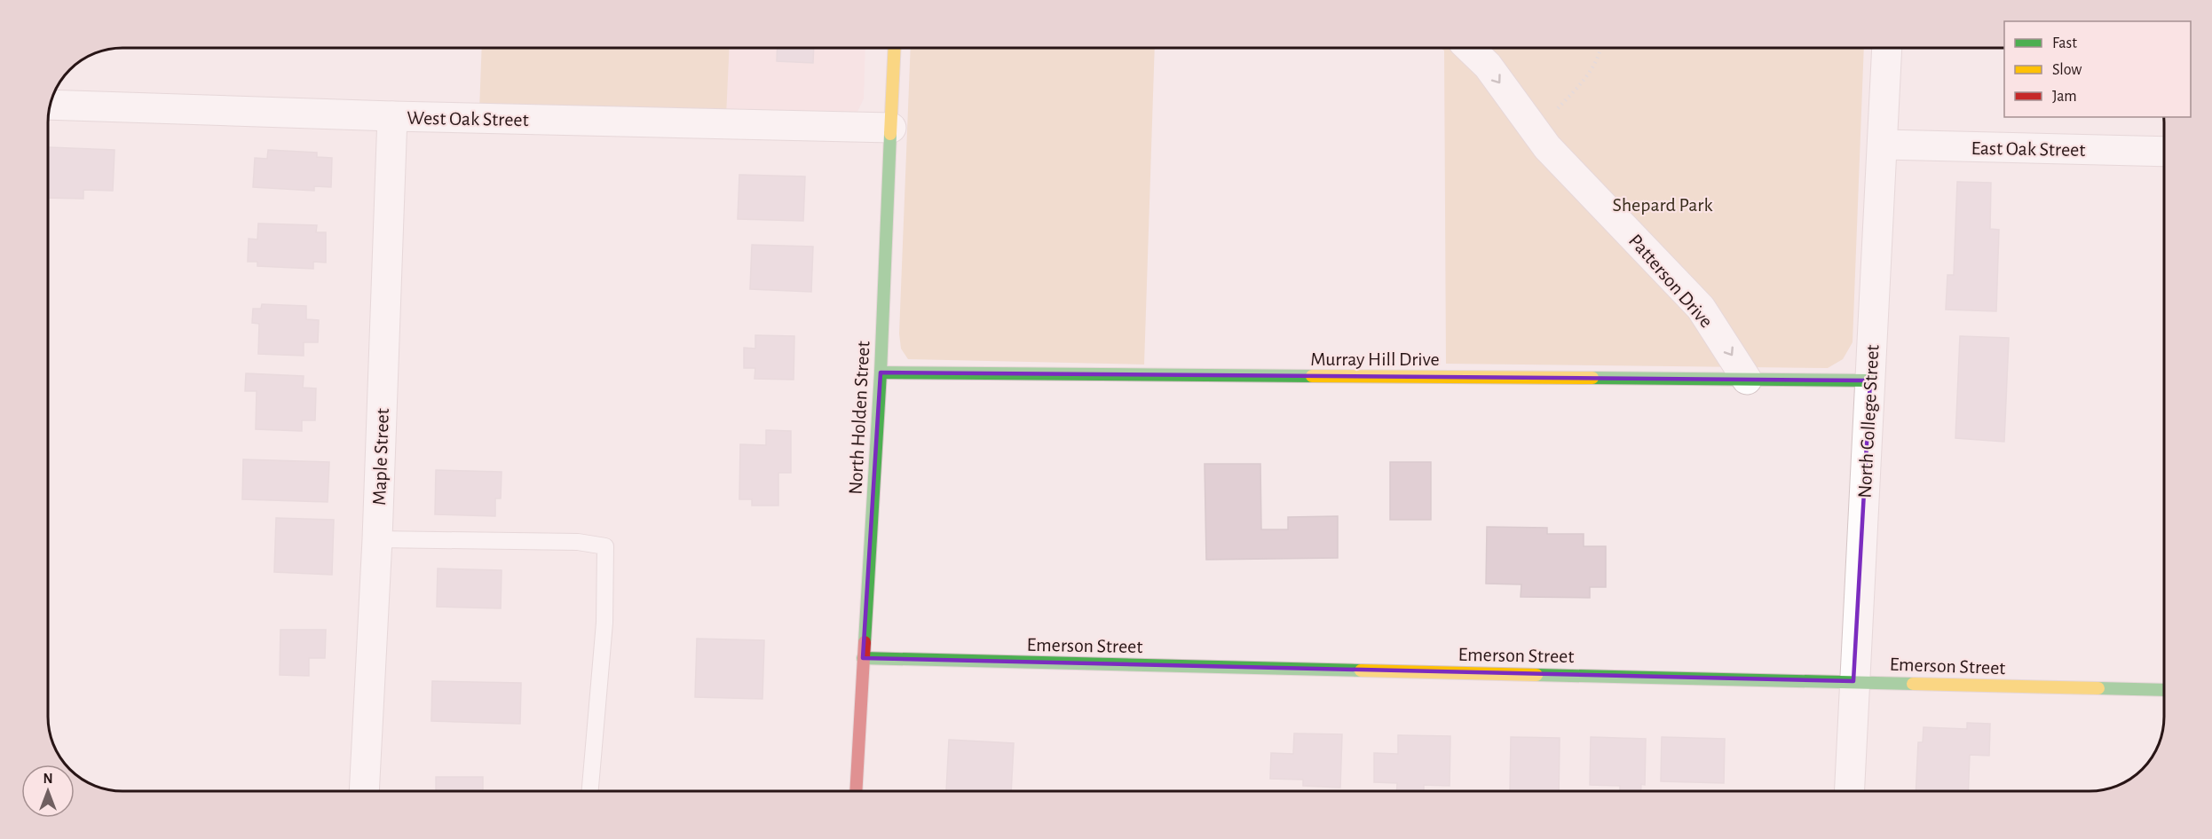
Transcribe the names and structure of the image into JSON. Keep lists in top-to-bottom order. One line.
{"streets":{"street":["West Oak Street","East Oak Street","Patterson Drive","Murray Hill Drive","North Holden Street","North College Street","Maple Street","Emerson Street"]},"crossings":[["West Oak Street","North Holden Street"],["West Oak Street","Maple Street"],["East Oak Street","North College Street"],["Patterson Drive","Murray Hill Drive"],["Murray Hill Drive","North Holden Street"],["Murray Hill Drive","North College Street"],["North Holden Street","Emerson Street"],["North College Street","Emerson Street"]],"one_way":["Patterson Drive"],"parks":["Shepard Park"],"legend":["Fast","Slow","Jam"],"north":"top"}
